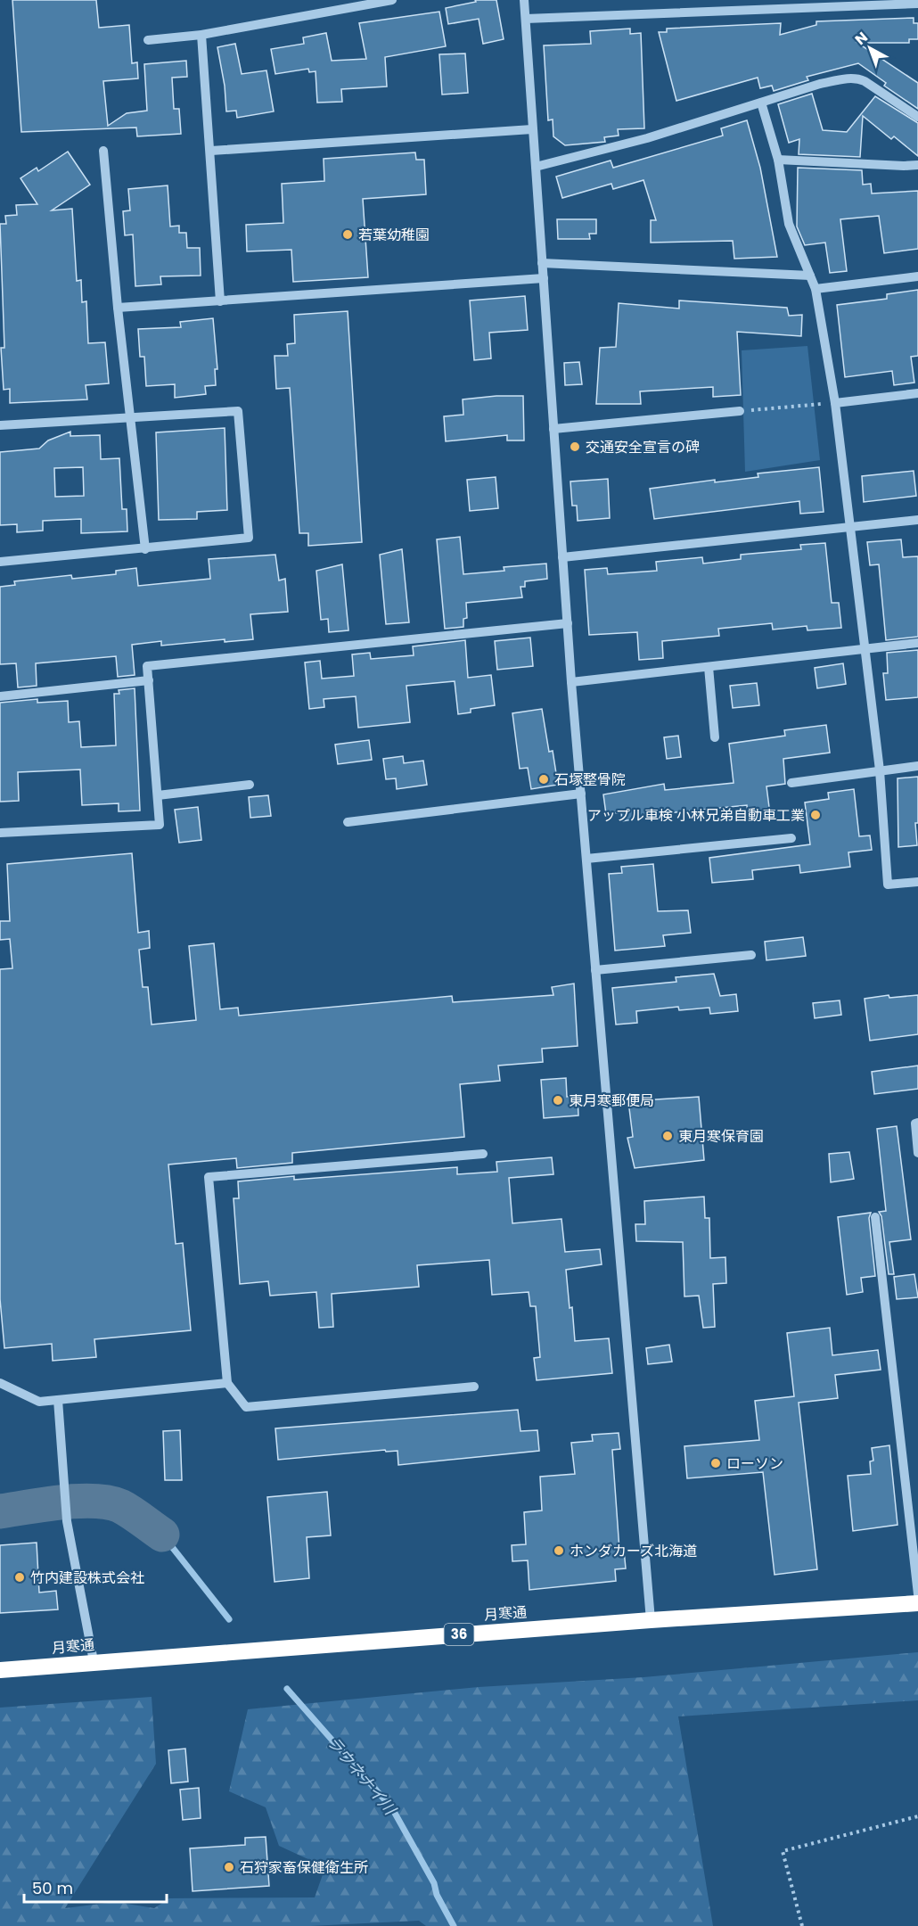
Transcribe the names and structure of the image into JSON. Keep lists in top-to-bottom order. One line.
{"streets":{"highway":["月寒通","36"]},"water":["ラウネナイ川"],"places":["若葉幼稚園","交通安全宣言の碑","石塚整骨院","アップル車検 小林兄弟自動車工業","東月寒郵便局","東月寒保育園","ローソン","ホンダカーズ北海道","竹内建設株式会社","石狩家畜保健衛生所"],"scale_bar":"50 m","north":"top left"}
